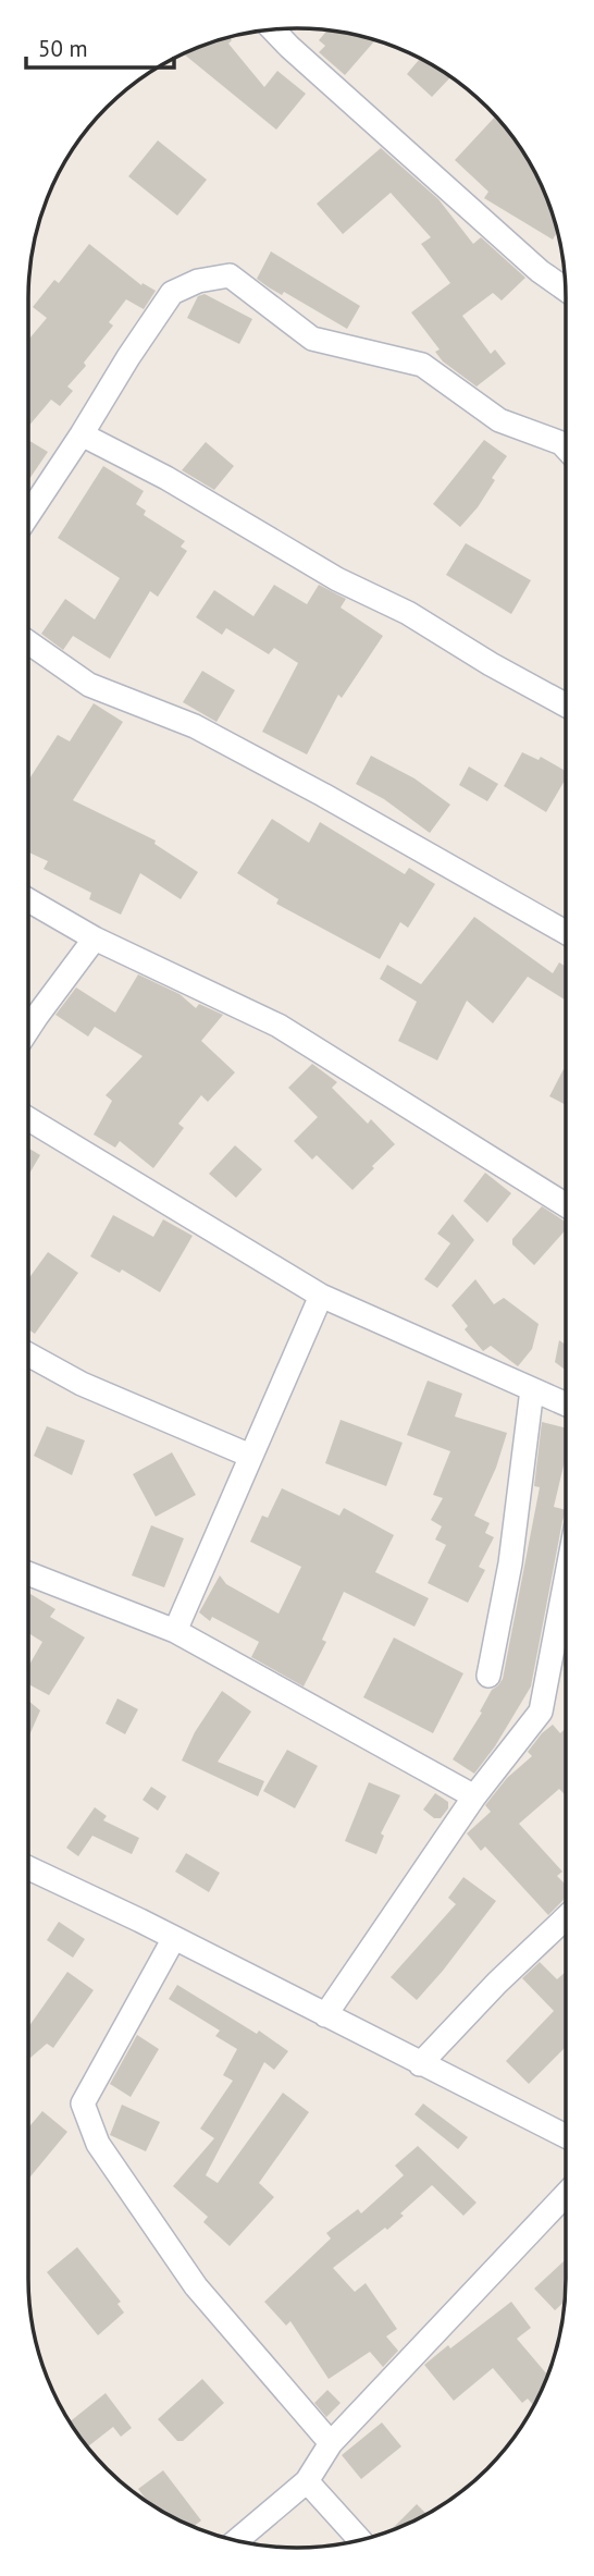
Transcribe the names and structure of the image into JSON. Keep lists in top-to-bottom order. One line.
{"scale_bar":"50 m"}
